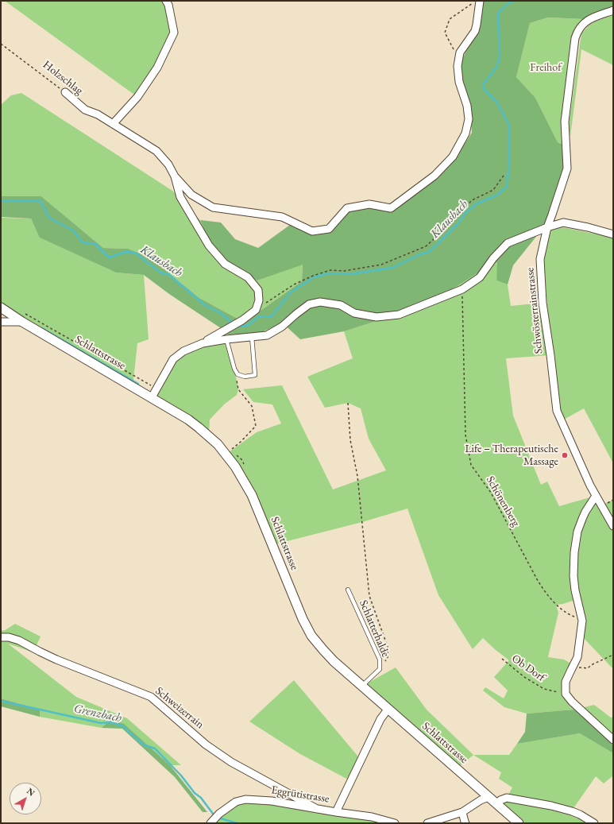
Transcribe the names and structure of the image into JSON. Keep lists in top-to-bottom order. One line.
{"streets":{"street":["Holzschlag","Schwösterrainstrasse","Schlattstrasse","Schweizerrain","Eggrütistrasse"],"lane":["Schlatterhalde"],"path":["Schönenberg","Ob Dorf"]},"crossings":[["Schlattstrasse","Schlatterhalde"],["Schlattstrasse","Eggrütistrasse"],["Schweizerrain","Eggrütistrasse"]],"water":["Klausbach","Grenzbach"],"parks":["Freihof"],"places":["Life – Therapeutische Massage"],"north":"top right"}
